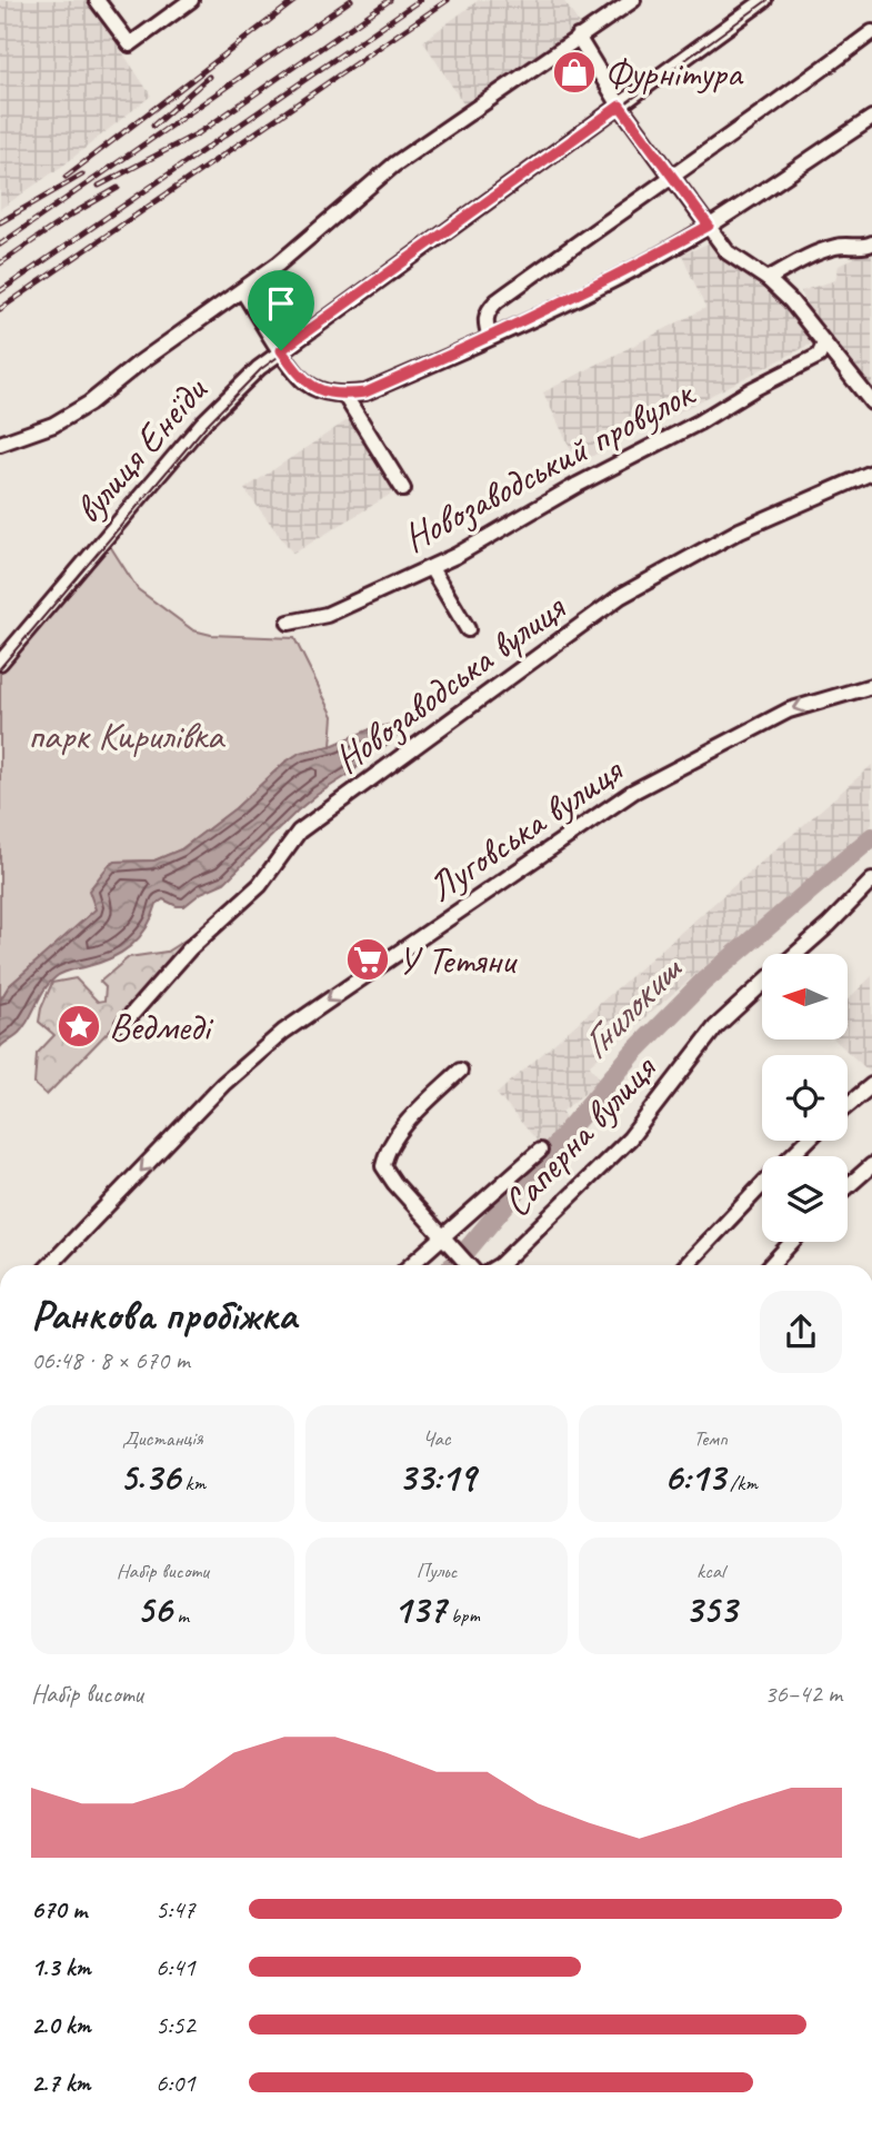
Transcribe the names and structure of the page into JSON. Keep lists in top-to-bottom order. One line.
{"streets":{"street":["вулиця Енеїди","Новозаводський провулок","Новозаводська вулиця","Луговська вулиця","Саперна вулиця"]},"one_way":["Луговська вулиця"],"water":["Гнилокиш"],"parks":["парк Кирилівка"],"places":{"shop":["Фурнітура"],"supermarket":["У Тетяни"],"place":["Ведмеді"]},"north":"left","page":{"heading":["Ранкова пробіжка","06:48 · 8 × 670 m"],"stats":[["Дистанція","5.36 km"],["Час","33:19"],["Темп","6:13 /km"],["Набір висоти","56 m"],["Пульс","137 bpm"],["kcal","353"]],"chart":["Набір висоти","36–42 m"],"list":[{"name":"670 m","note":"5:47"},{"name":"1.3 km","note":"6:41"},{"name":"2.0 km","note":"5:52"},{"name":"2.7 km","note":"6:01"}]}}
